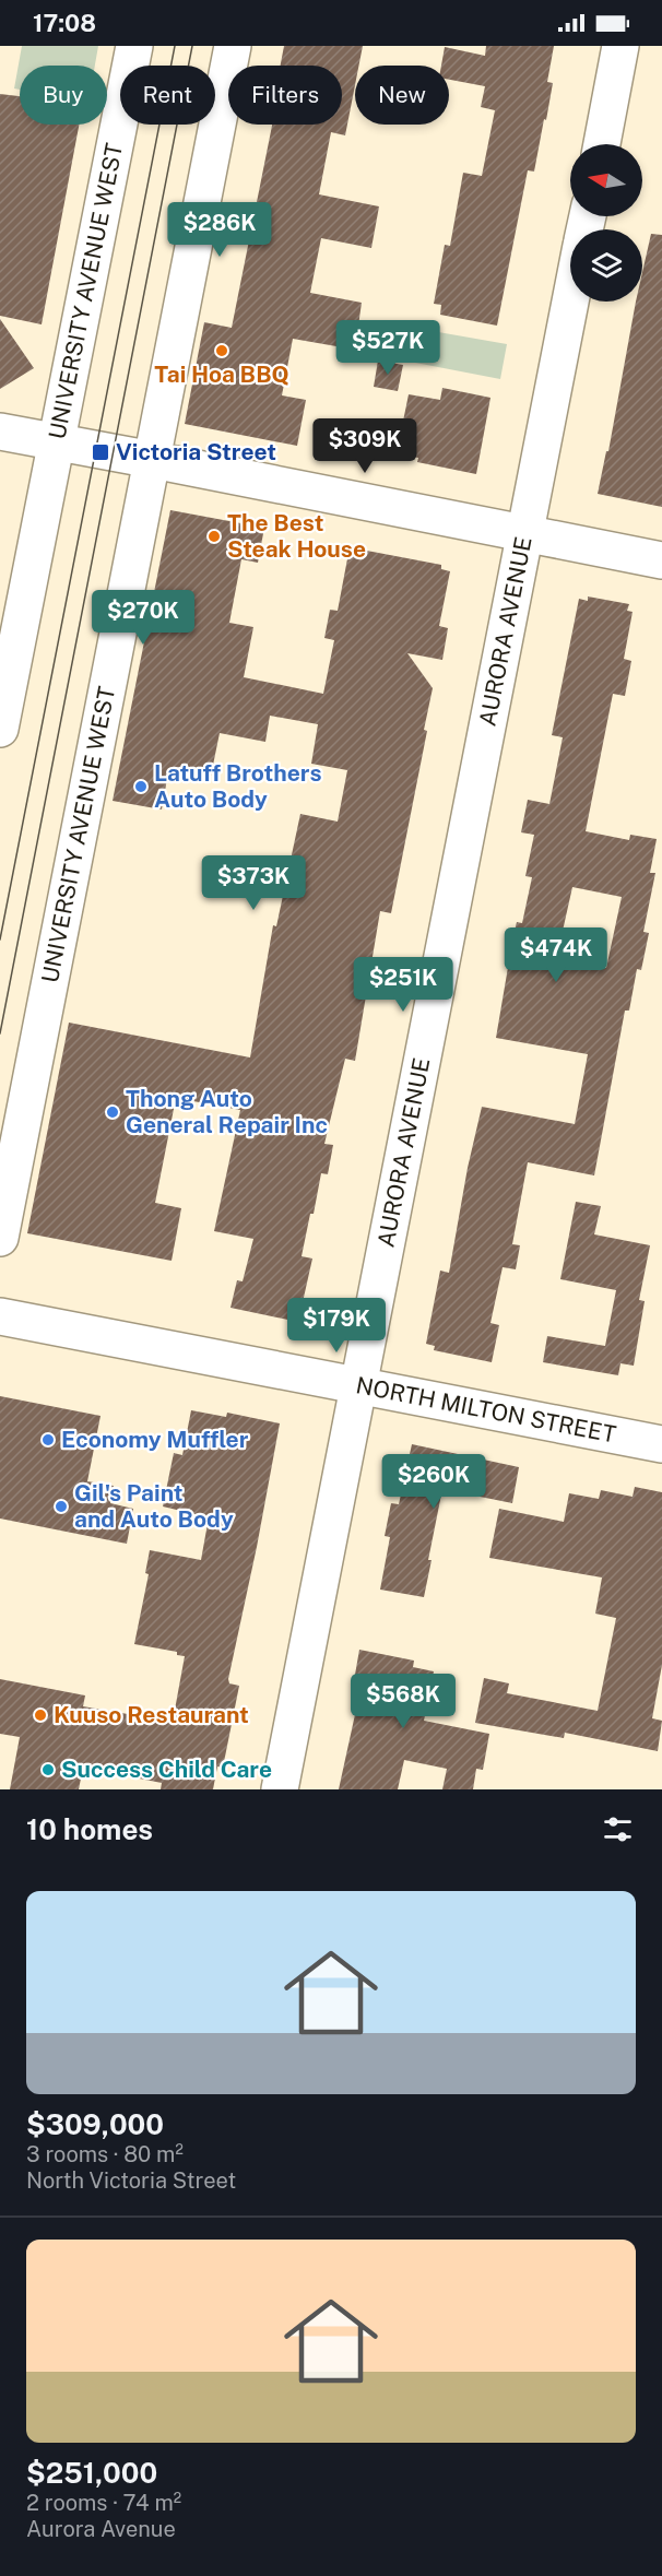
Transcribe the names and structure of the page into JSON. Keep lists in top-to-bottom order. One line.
{"streets":{"street":["UNIVERSITY AVENUE WEST","AURORA AVENUE","NORTH MILTON STREET"]},"crossings":[["AURORA AVENUE","NORTH MILTON STREET"]],"places":{"other":["Tai Hoa BBQ","The Best Steak House","Latuff Brothers Auto Body","Thong Auto General Repair Inc","Economy Muffler","Gil's Paint and Auto Body","Kuuso Restaurant","Success Child Care"],"transit":["Victoria Street"]},"north":"left","page":{"status":"17:08","chip":["Buy","Rent","Filters","New"],"price":["$286K","$527K","$309K","$270K","$373K","$474K","$251K","$179K","$260K","$568K"],"heading":"10 homes","list":[{"name":"$309,000","note":"3 rooms · 80 m² · North Victoria Street"},{"name":"$251,000","note":"2 rooms · 74 m² · Aurora Avenue"}]}}
